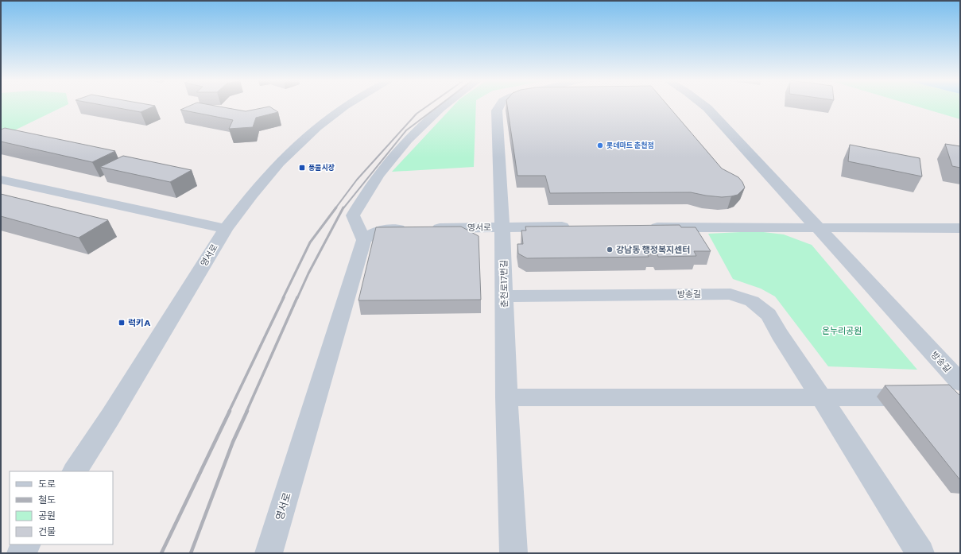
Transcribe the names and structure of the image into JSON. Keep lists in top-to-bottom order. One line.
{"streets":{"street":["영서로","춘천로17번길","방송길"]},"crossings":[["영서로","춘천로17번길"],["춘천로17번길","방송길"]],"parks":["온누리공원"],"places":{"other":["롯데마트 춘천점","강남동 행정복지센터"],"transit":["풍물시장","럭키A"]},"legend":["도로","철도","공원","건물"]}
